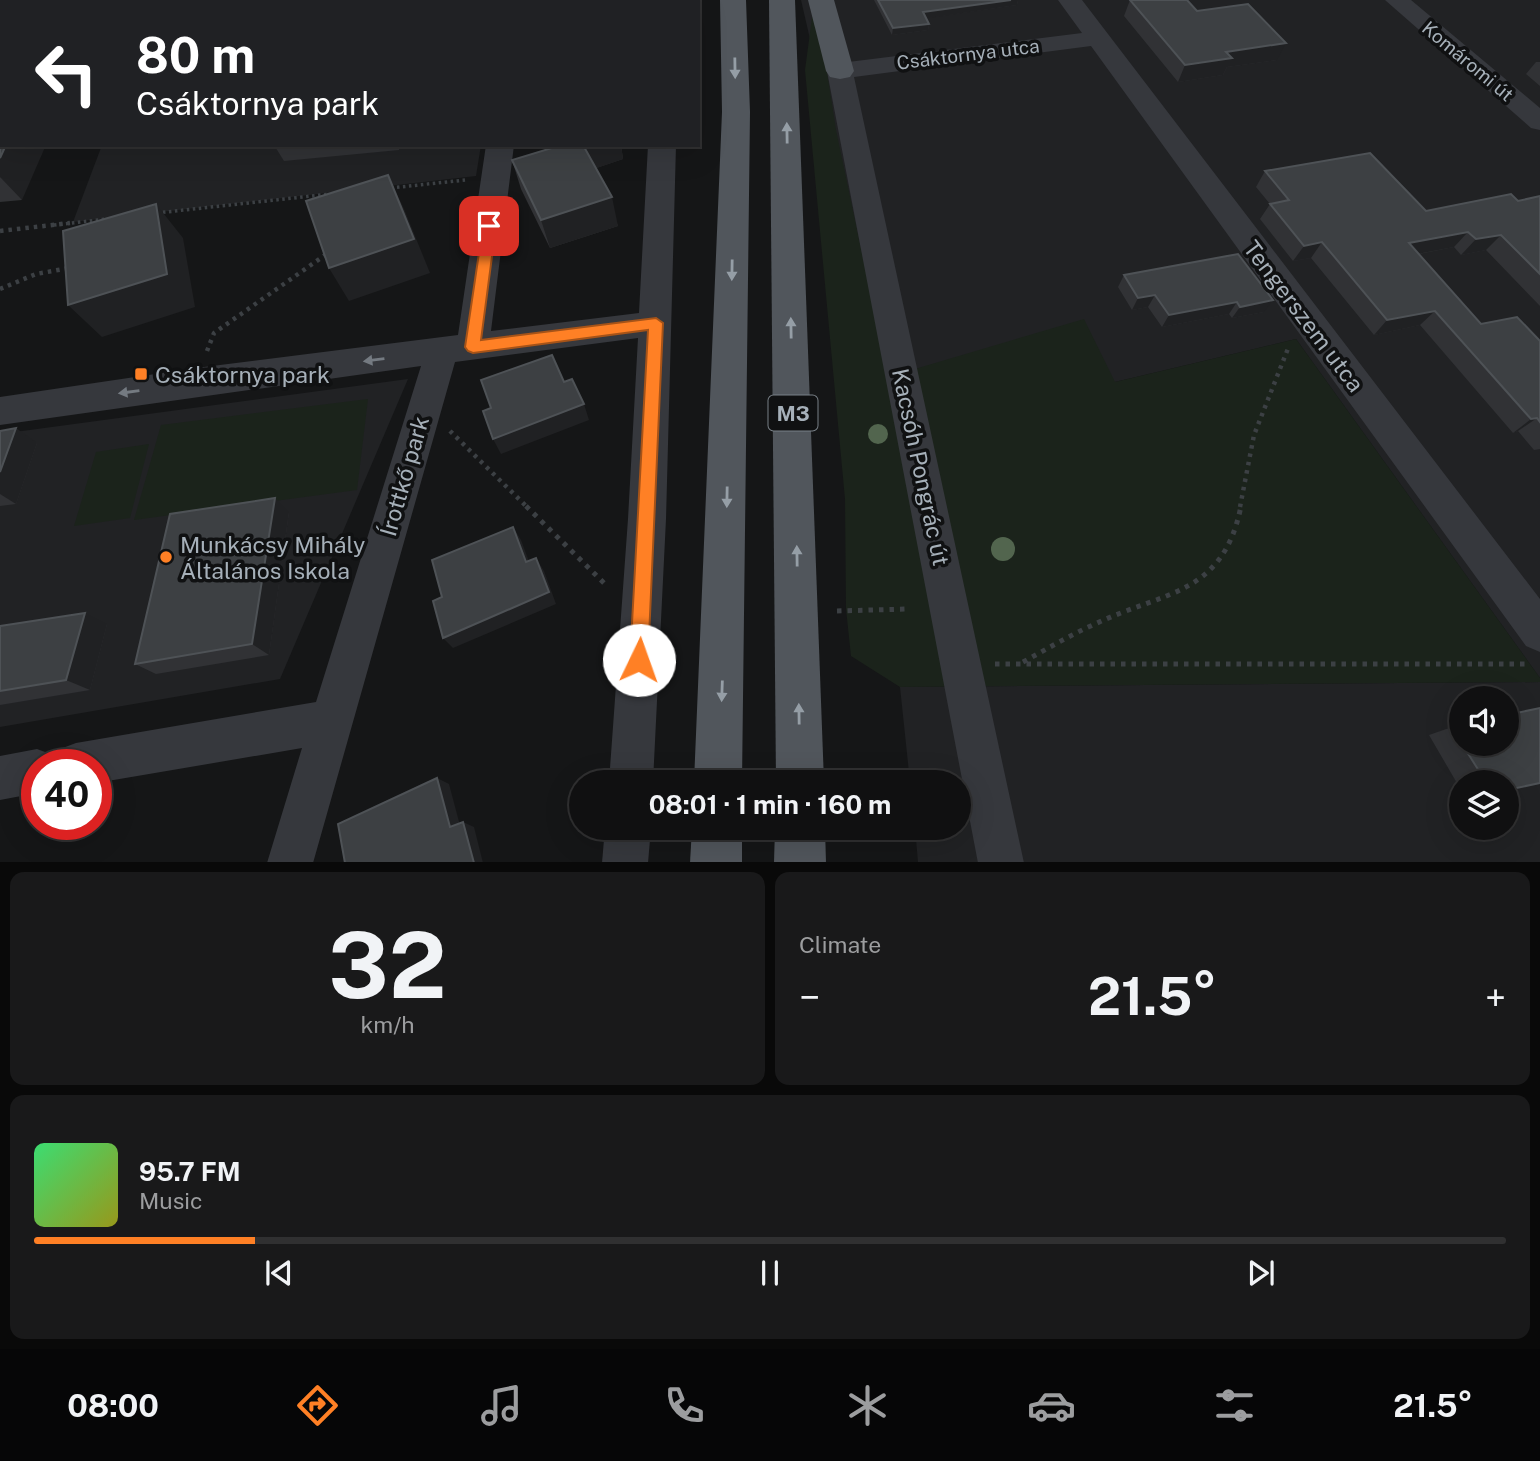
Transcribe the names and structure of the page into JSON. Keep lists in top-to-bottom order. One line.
{"streets":{"main road":["M3"],"street":["Csáktornya utca","Komáromi út","Tengerszem utca","Kacsóh Pongrác út","Írottkő park"]},"crossings":[["Csáktornya utca","Tengerszem utca"],["Csáktornya utca","Kacsóh Pongrác út"]],"places":{"transit":["Csáktornya park"],"other":["Munkácsy Mihály Általános Iskola"]},"page":{"turn":["80 m","Csáktornya park"],"limit":"40","trip":"08:01 · 1 min · 160 m","tile":[["32","km/h"],"Climate"],"heat":["−","21.5°","+"],"song":["95.7 FM","Music"],"tabs":["08:00","21.5°"]}}
